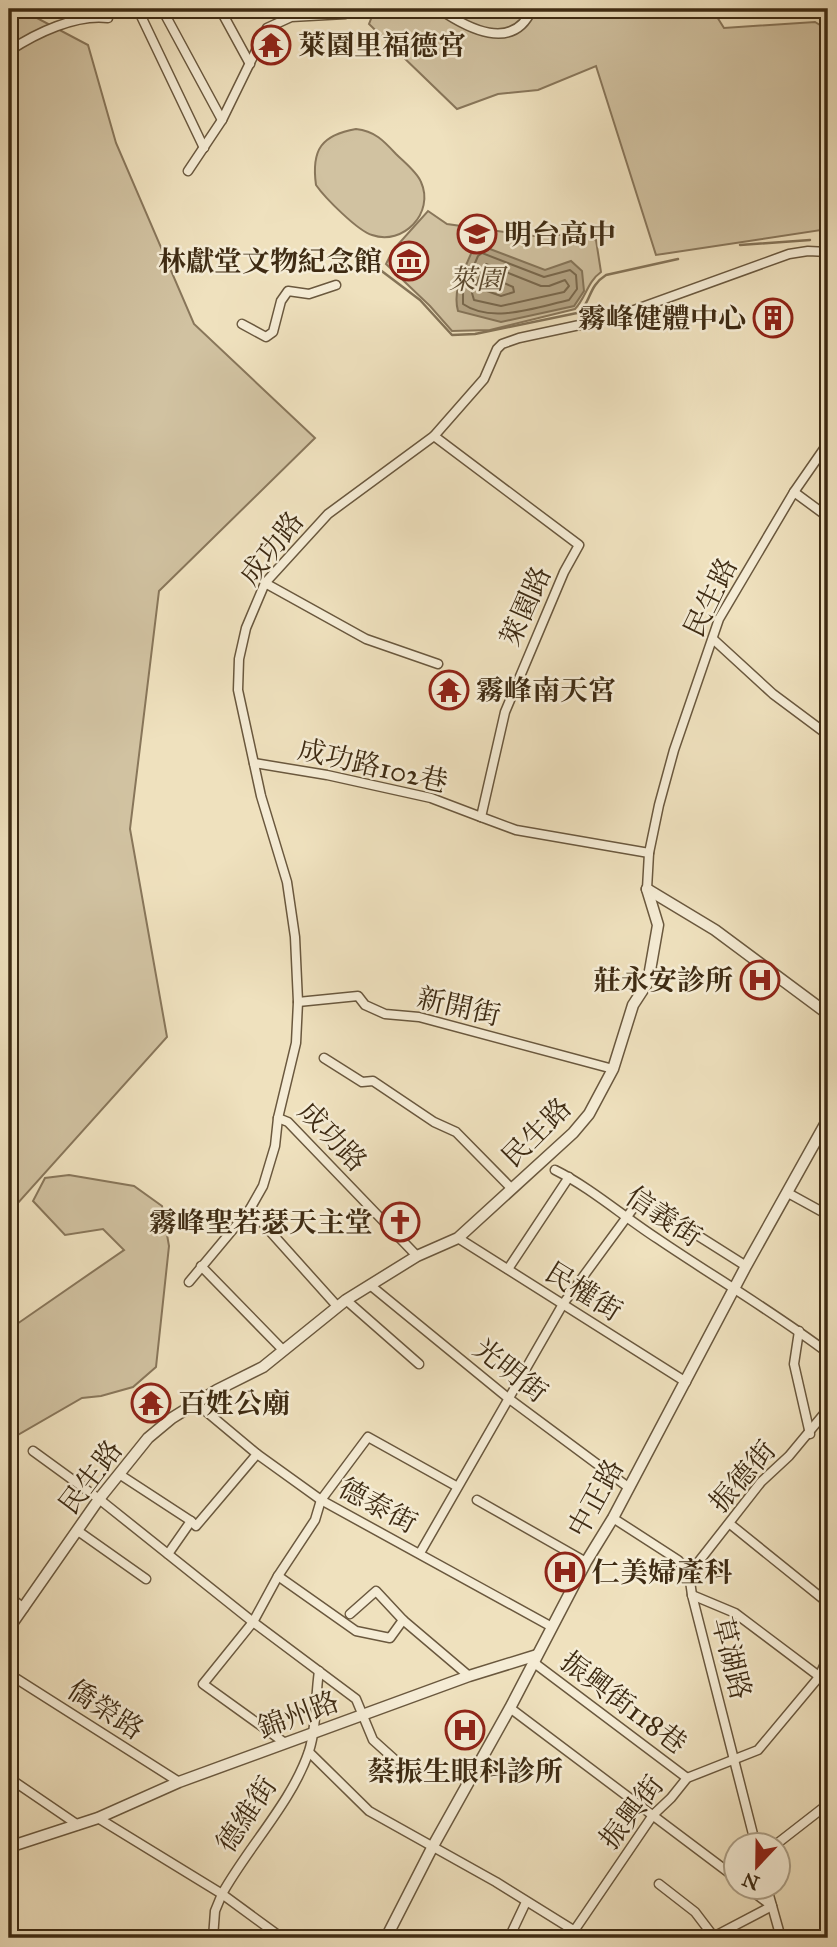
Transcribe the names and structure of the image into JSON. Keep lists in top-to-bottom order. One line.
{"streets":{"street":["成功路","民生路","萊園路","成功路102巷","新開街","信義街","民權街","光明街","振德街","中正路","德泰街","草湖路","振興街118巷","僑榮路","錦州路","振興街","德維街"]},"crossings":[["成功路","民生路"],["成功路","萊園路"],["成功路","成功路102巷"],["成功路","新開街"],["民生路","新開街"],["民生路","民權街"],["民生路","光明街"],["民生路","德泰街"],["萊園路","成功路102巷"],["信義街","中正路"],["民權街","中正路"],["光明街","中正路"],["振德街","草湖路"],["中正路","德泰街"],["中正路","振興街118巷"],["中正路","錦州路"],["草湖路","振興街"],["振興街118巷","錦州路"],["振興街118巷","振興街"],["僑榮路","錦州路"],["錦州路","德維街"]],"parks":["萊園"],"places":{"temple":["萊園里福德宮","霧峰南天宮","百姓公廟"],"school or university":["明台高中"],"museum":["林獻堂文物紀念館"],"building":["霧峰健體中心"],"hospital":["莊永安診所","仁美婦產科","蔡振生眼科診所"],"church":["霧峰聖若瑟天主堂"]},"north":"bottom"}
